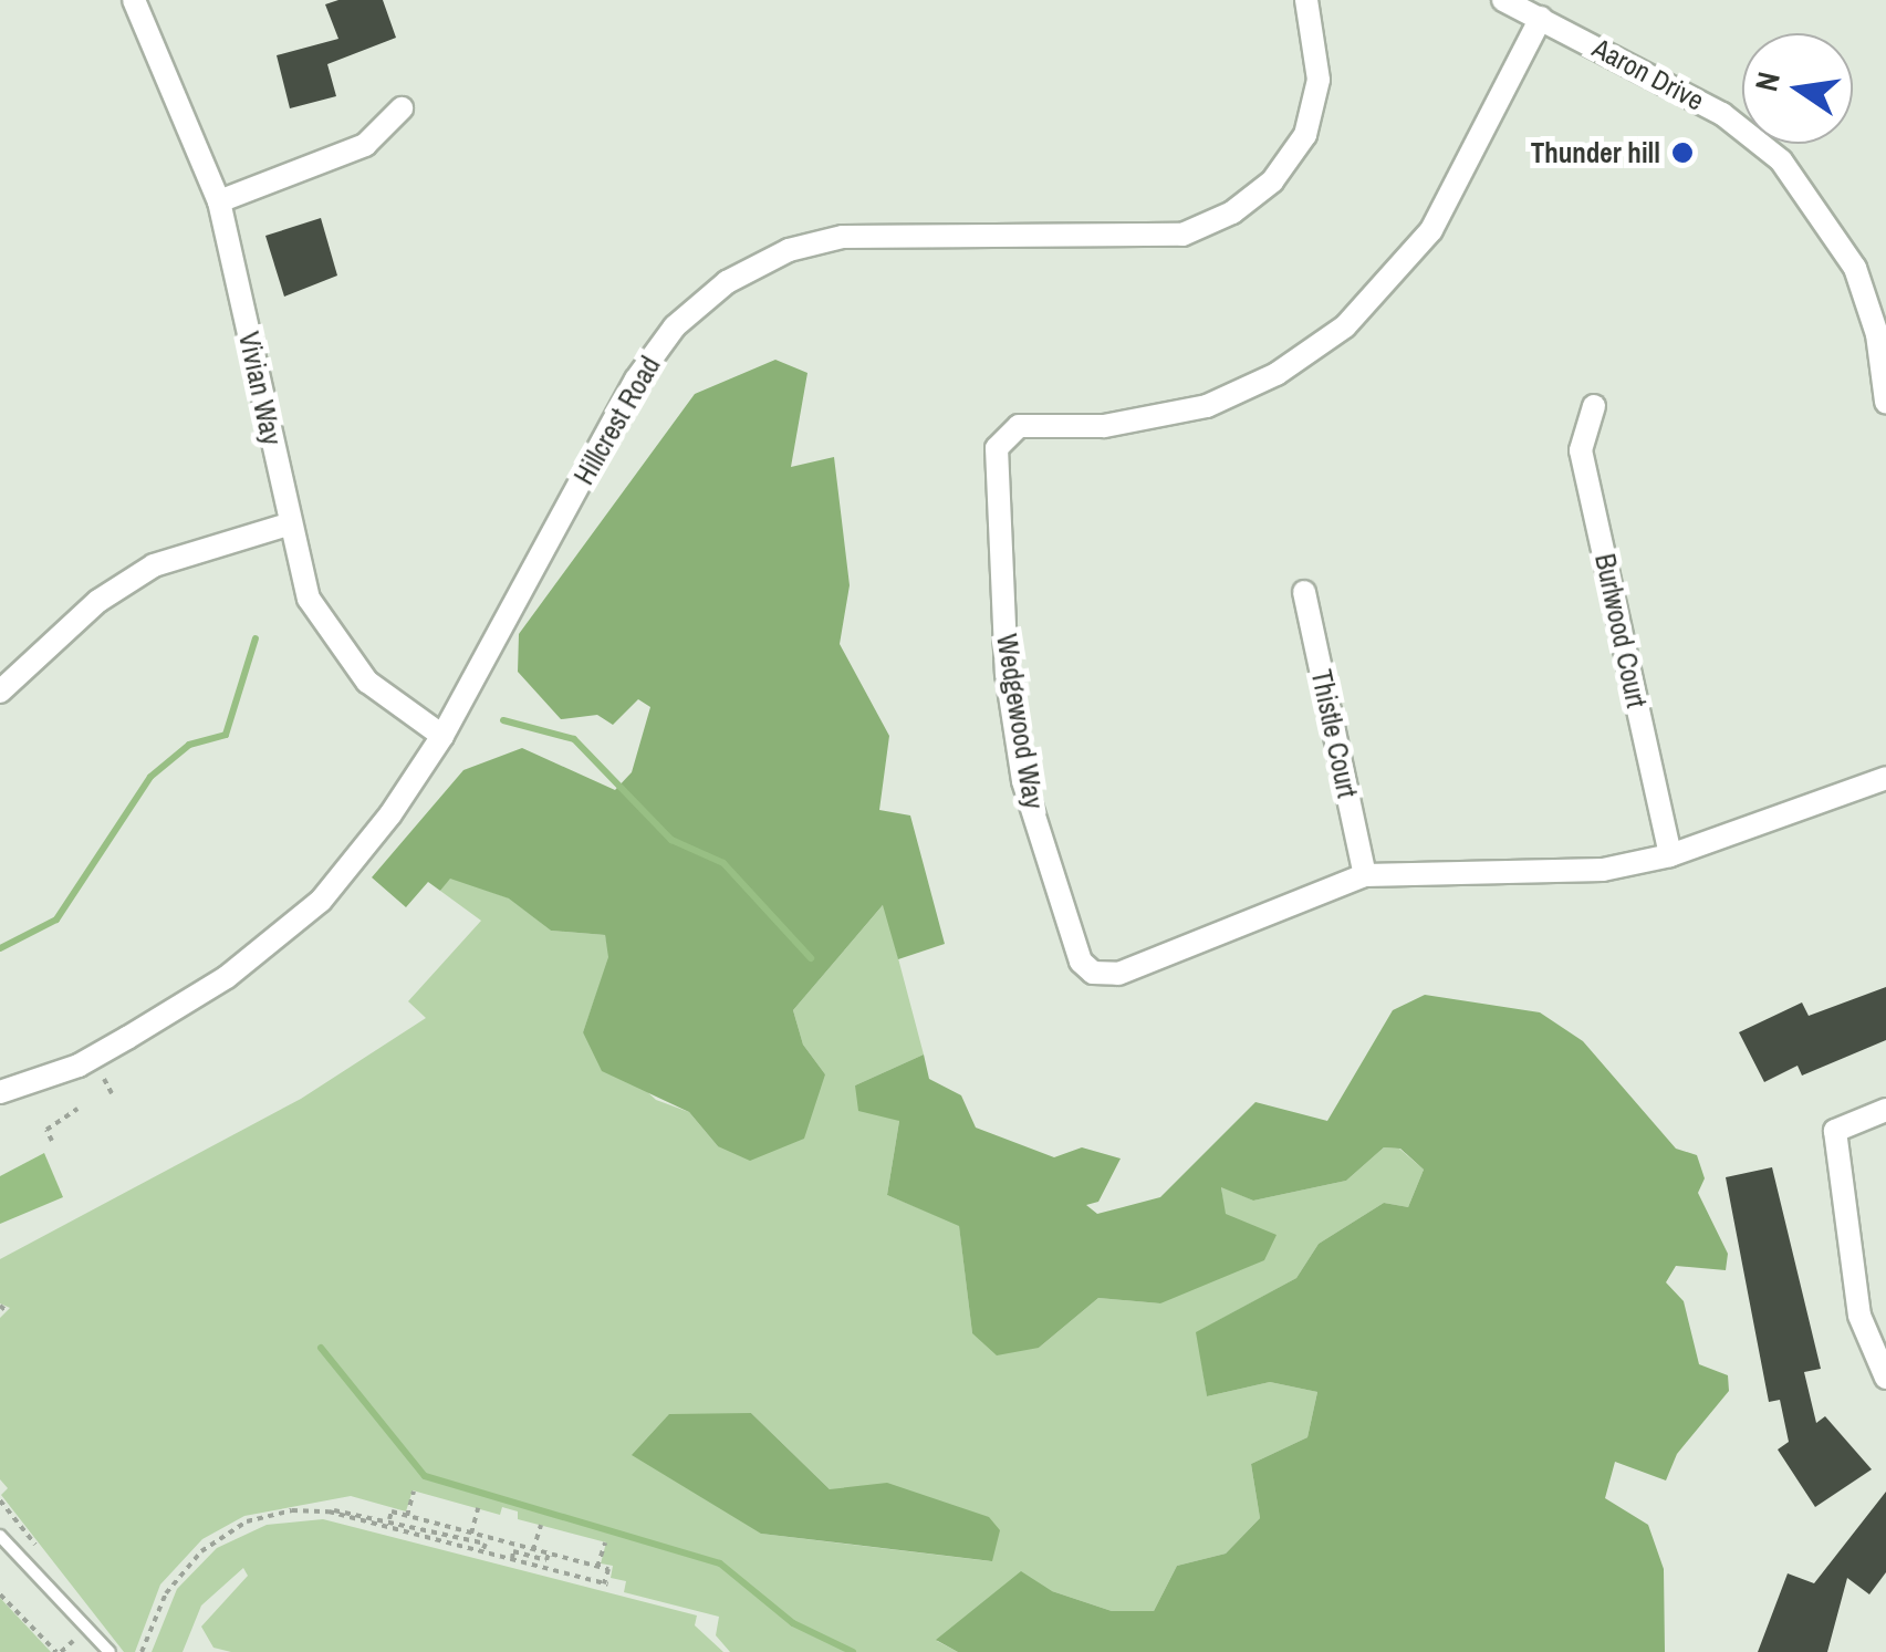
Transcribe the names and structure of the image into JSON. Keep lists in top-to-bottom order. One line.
{"streets":{"street":["Aaron Drive","Vivian Way","Hillcrest Road","Burlwood Court","Wedgewood Way","Thistle Court"]},"crossings":[["Aaron Drive","Wedgewood Way"],["Vivian Way","Hillcrest Road"],["Burlwood Court","Wedgewood Way"],["Wedgewood Way","Thistle Court"]],"places":["Thunder hill"],"north":"left"}
